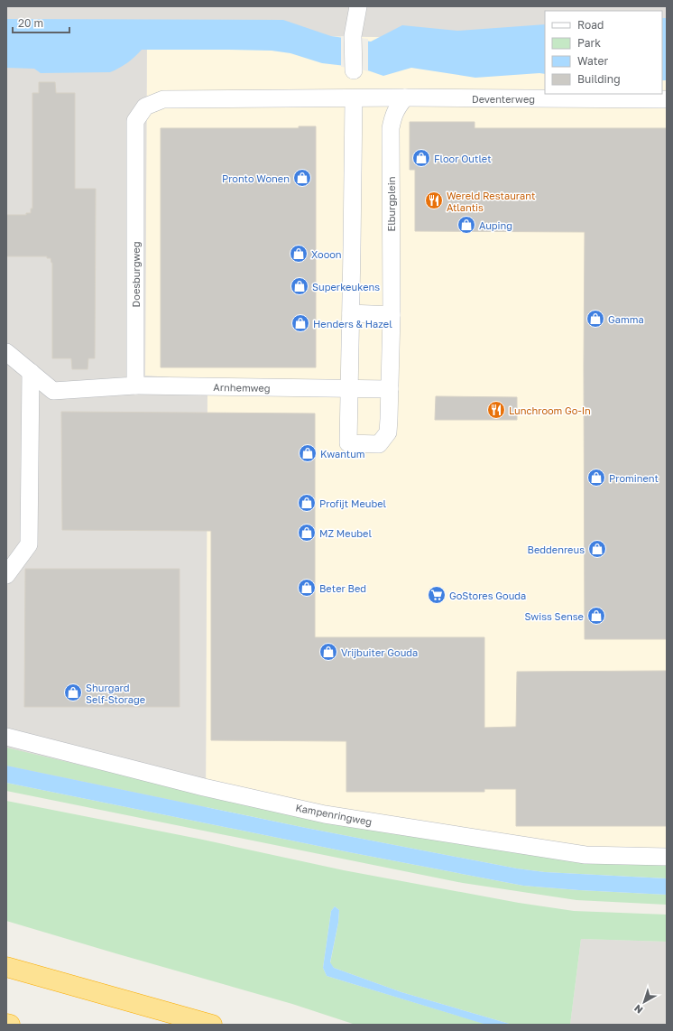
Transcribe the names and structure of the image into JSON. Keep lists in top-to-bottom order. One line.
{"streets":{"street":["Deventerweg","Elburgplein","Doesburgweg","Arnhemweg","Kampenringweg"]},"crossings":[["Deventerweg","Elburgplein"],["Deventerweg","Doesburgweg"],["Elburgplein","Doesburgweg"],["Elburgplein","Arnhemweg"],["Doesburgweg","Arnhemweg"]],"places":{"shop":["Floor Outlet","Pronto Wonen","Auping","Xooon","Superkeukens","Gamma","Henders & Hazel","Kwantum","Prominent","Profijt Meubel","MZ Meubel","Beddenreus","Beter Bed","Swiss Sense","Vrijbuiter Gouda","Shurgard Self-Storage"],"restaurant":["Wereld Restaurant Atlantis","Lunchroom Go-In"],"supermarket":["GoStores Gouda"]},"legend":["Road","Park","Water","Building"],"scale_bar":"20 m","north":"bottom left"}
